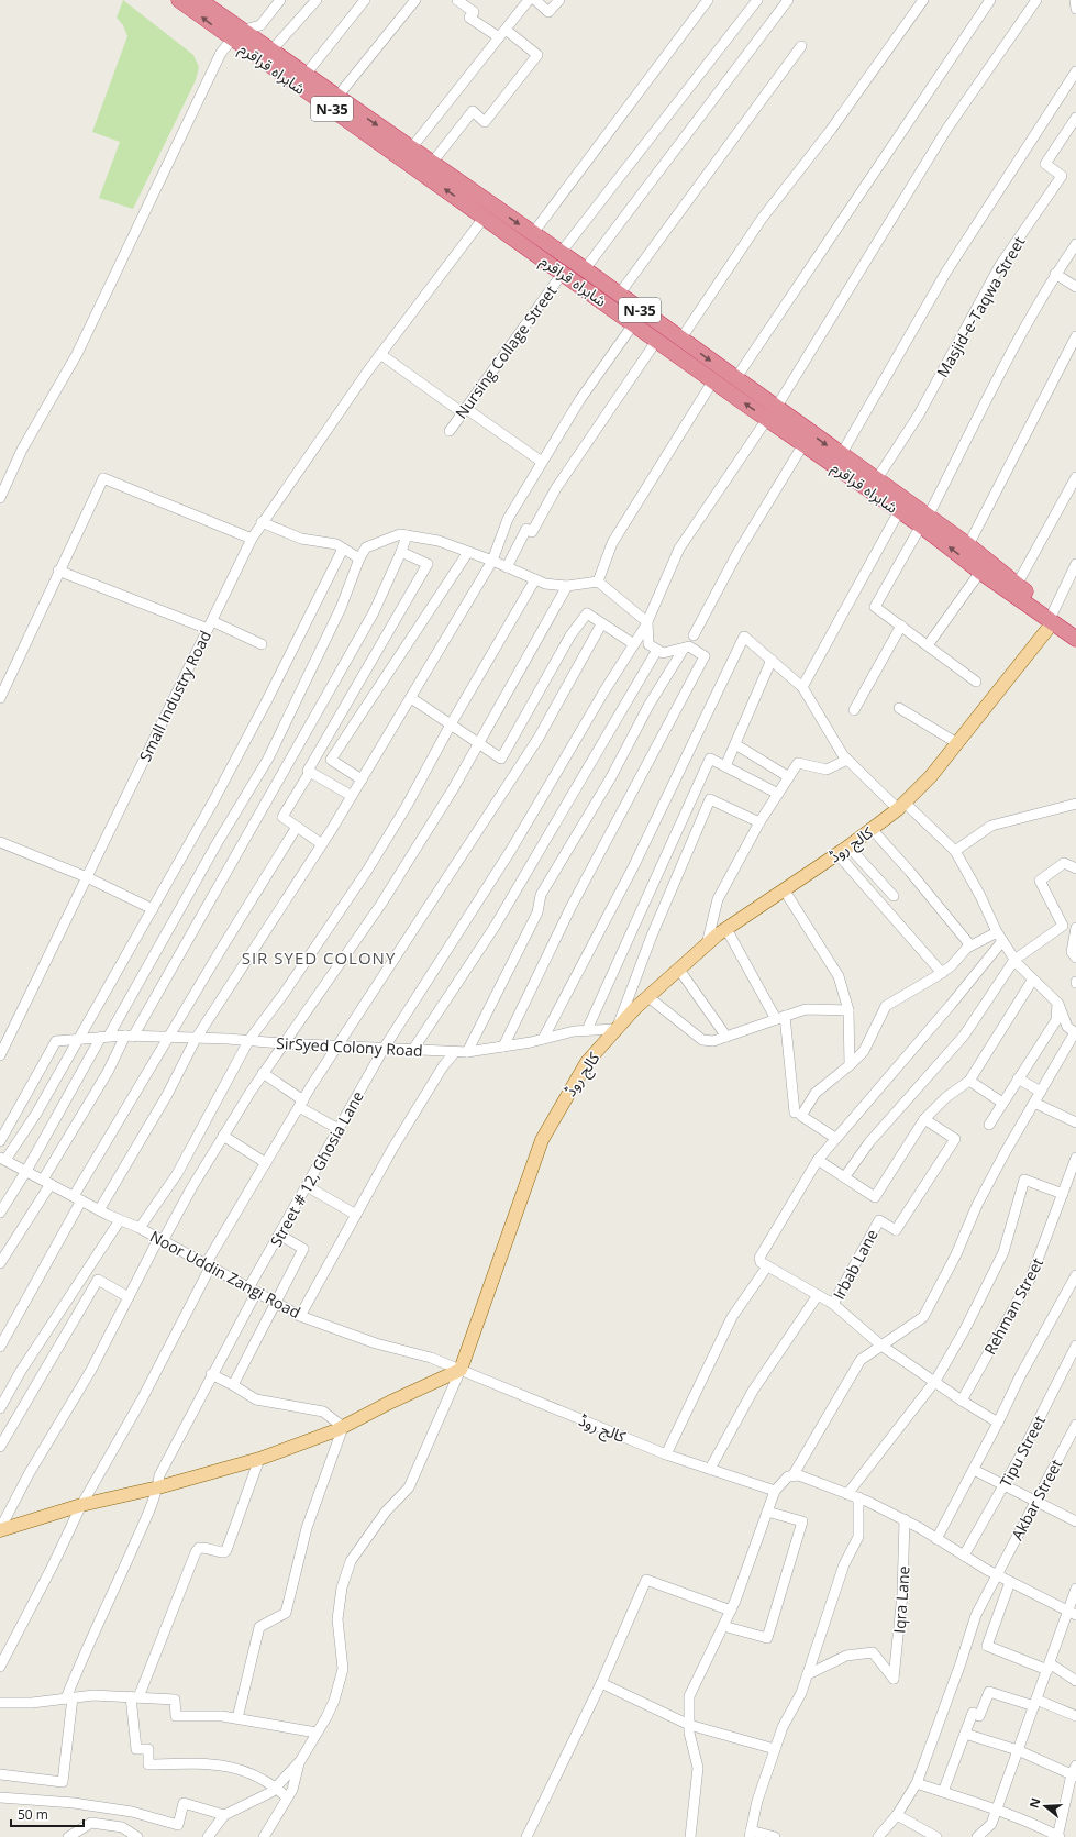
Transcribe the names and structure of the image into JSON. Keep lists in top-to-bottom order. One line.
{"streets":{"highway":["شاہراہ قراقرم","N-35"],"main road":["کالج روڈ"],"street":["Masjid-e-Taqwa Street","Nursing Collage Street","Small Industry Road","SirSyed Colony Road","Street # 12, Ghosia Lane","Irbab Lane","Noor Uddin Zangi Road","Rehman Street","Tipu Street","Akbar Street","Iqra Lane"]},"crossings":[["شاہراہ قراقرم","Masjid-e-Taqwa Street"],["شاہراہ قراقرم","Nursing Collage Street"],["شاہراہ قراقرم","Small Industry Road"],["شاہراہ قراقرم","کالج روڈ"],["شاہراہ قراقرم","Street # 12, Ghosia Lane"],["کالج روڈ","SirSyed Colony Road"],["کالج روڈ","Noor Uddin Zangi Road"],["SirSyed Colony Road","Street # 12, Ghosia Lane"],["Street # 12, Ghosia Lane","Noor Uddin Zangi Road"],["Irbab Lane","Rehman Street"]],"districts":["SIR SYED COLONY"],"scale_bar":"50 m","north":"left"}
